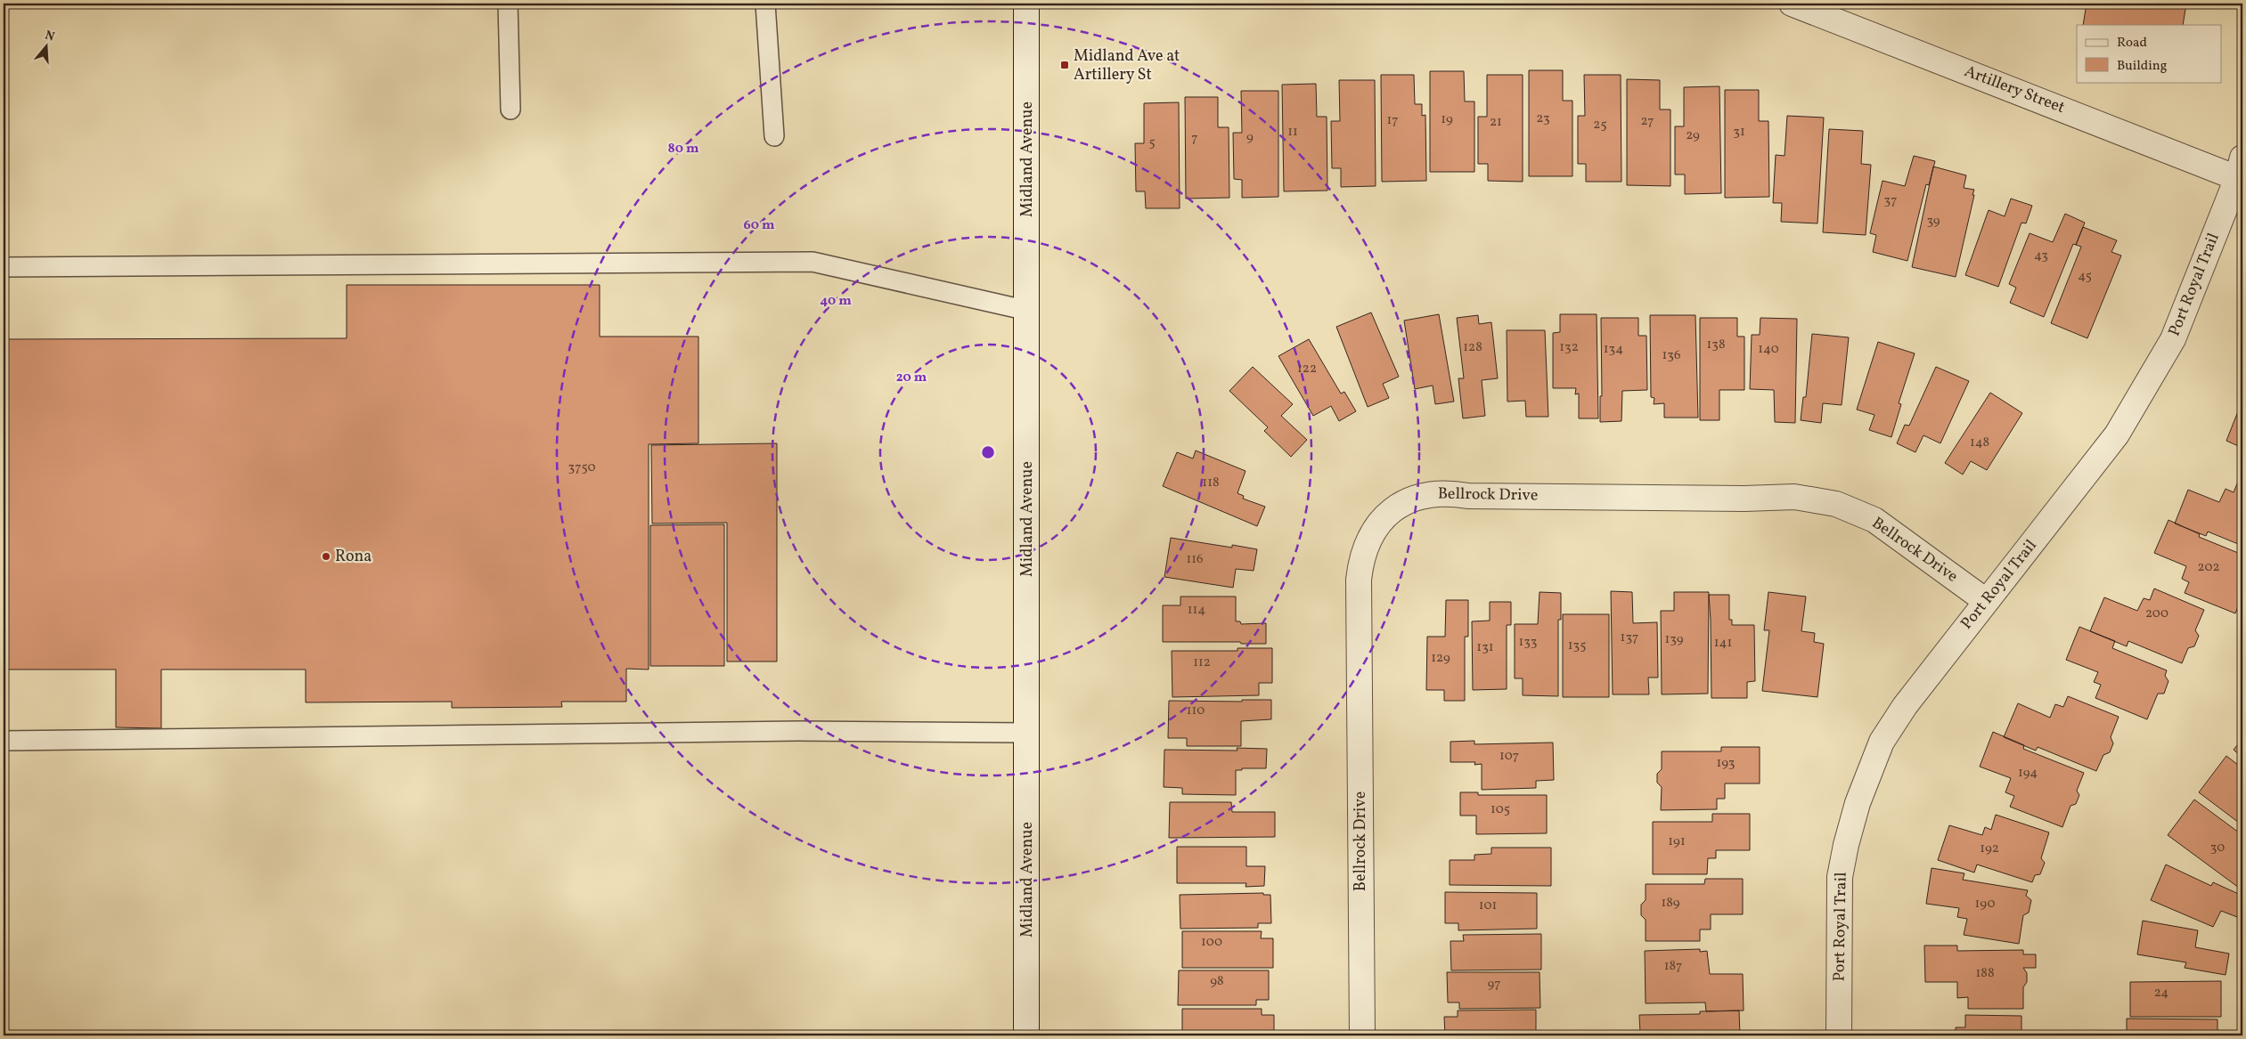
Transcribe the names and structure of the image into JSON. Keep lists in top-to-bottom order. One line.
{"streets":{"street":["Artillery Street","Midland Avenue","Port Royal Trail","Bellrock Drive"]},"crossings":[["Artillery Street","Port Royal Trail"],["Port Royal Trail","Bellrock Drive"]],"places":{"transit":["Midland Ave at Artillery St"],"other":["Rona"]},"house_numbers":["23","19","17","27","21","25","11","31","29","9","7","5","37","39","43","45","138","128","132","134","140","136","122","148","3750","118","116","202","114","200","137","139","133","141","135","131","129","112","110","107","193","194","105","191","30","192","189","190","101","100","187","188","98","97","24"],"legend":["Road","Building"],"north":"top","rings":["80 m","60 m","40 m","20 m"]}
